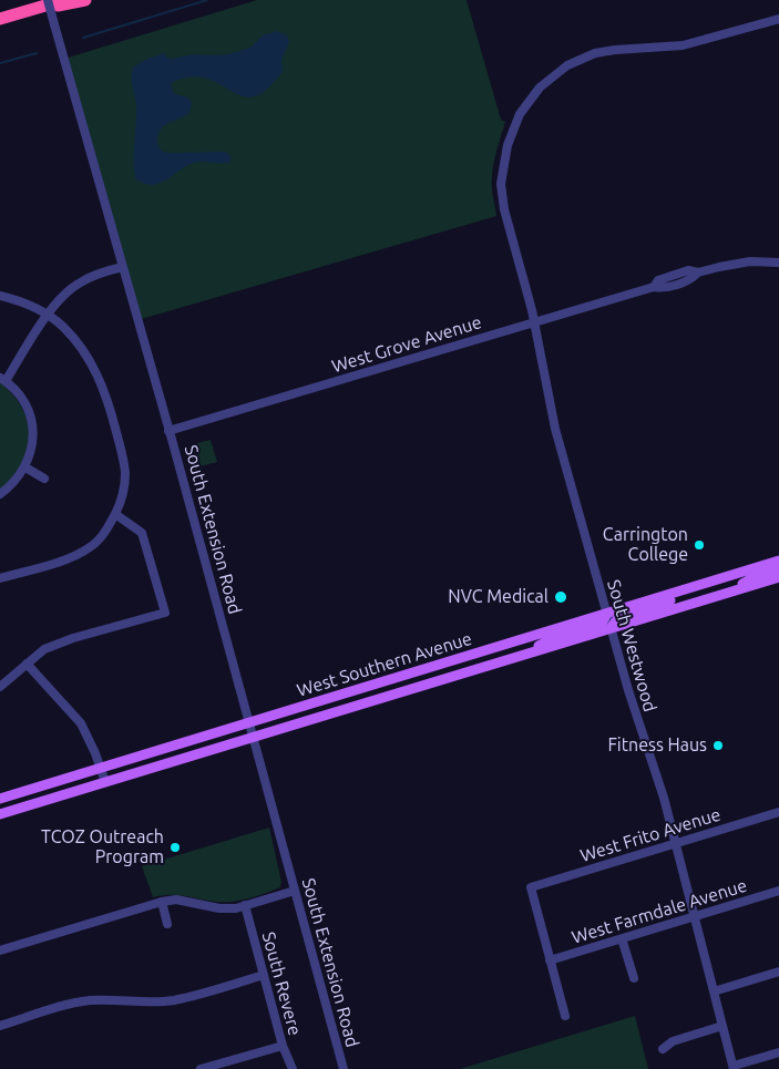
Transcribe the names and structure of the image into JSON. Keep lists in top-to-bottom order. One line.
{"streets":{"main road":["West Southern Avenue"],"street":["West Grove Avenue","South Extension Road","South Westwood","West Frito Avenue","West Farmdale Avenue","South Revere"]},"crossings":[["West Grove Avenue","South Extension Road"],["West Grove Avenue","South Westwood"],["South Extension Road","West Southern Avenue"],["South Westwood","West Southern Avenue"],["South Westwood","West Frito Avenue"],["South Westwood","West Farmdale Avenue"],["West Frito Avenue","West Farmdale Avenue"]],"places":["Carrington College","NVC Medical","Fitness Haus","TCOZ Outreach Program"]}
